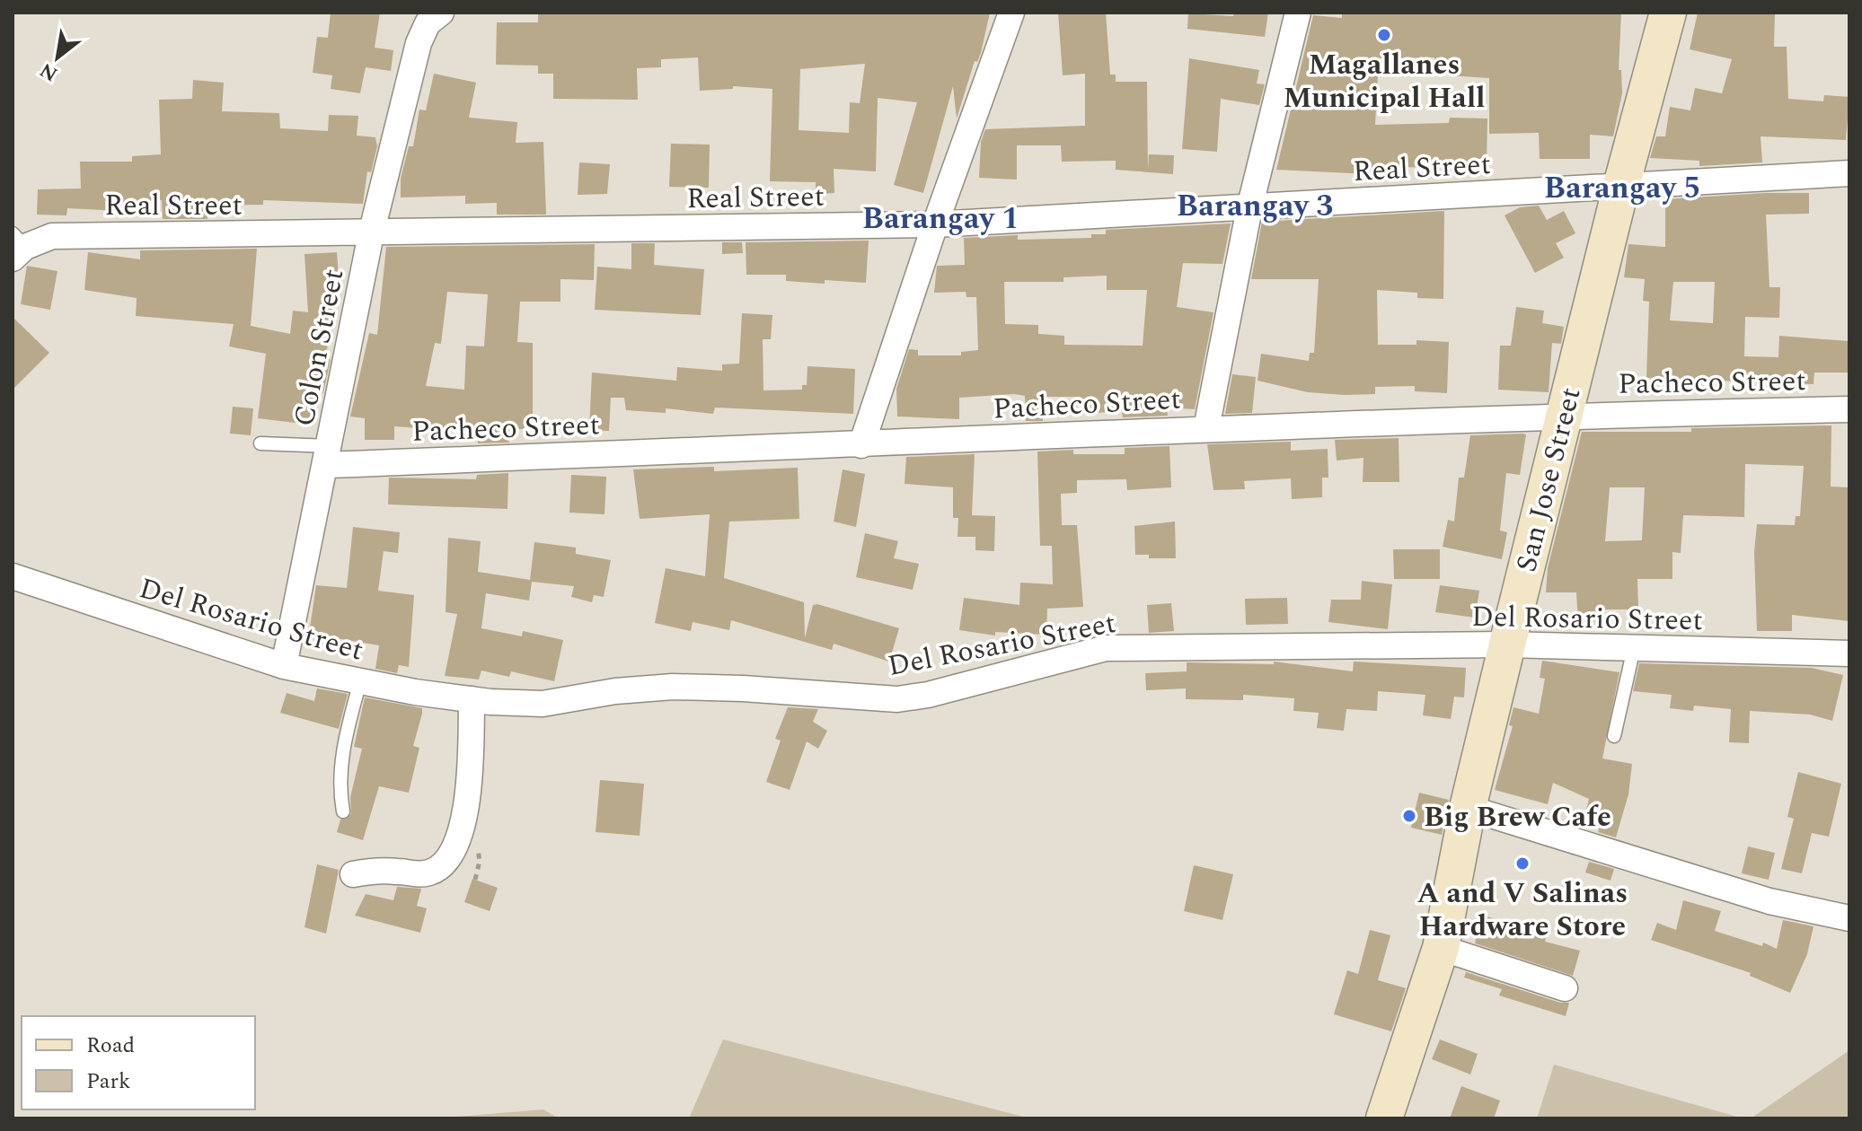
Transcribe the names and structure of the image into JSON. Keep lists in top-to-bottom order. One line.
{"streets":{"main road":["San Jose Street"],"street":["Real Street","Colon Street","Pacheco Street","Del Rosario Street"]},"crossings":[["Real Street","Colon Street"],["Real Street","San Jose Street"],["Colon Street","Pacheco Street"],["Colon Street","Del Rosario Street"],["Pacheco Street","San Jose Street"],["San Jose Street","Del Rosario Street"]],"districts":["Barangay 5","Barangay 3","Barangay 1"],"places":["Magallanes Municipal Hall","Big Brew Cafe","A and V Salinas Hardware Store"],"legend":["Road","Park"],"north":"bottom left"}
